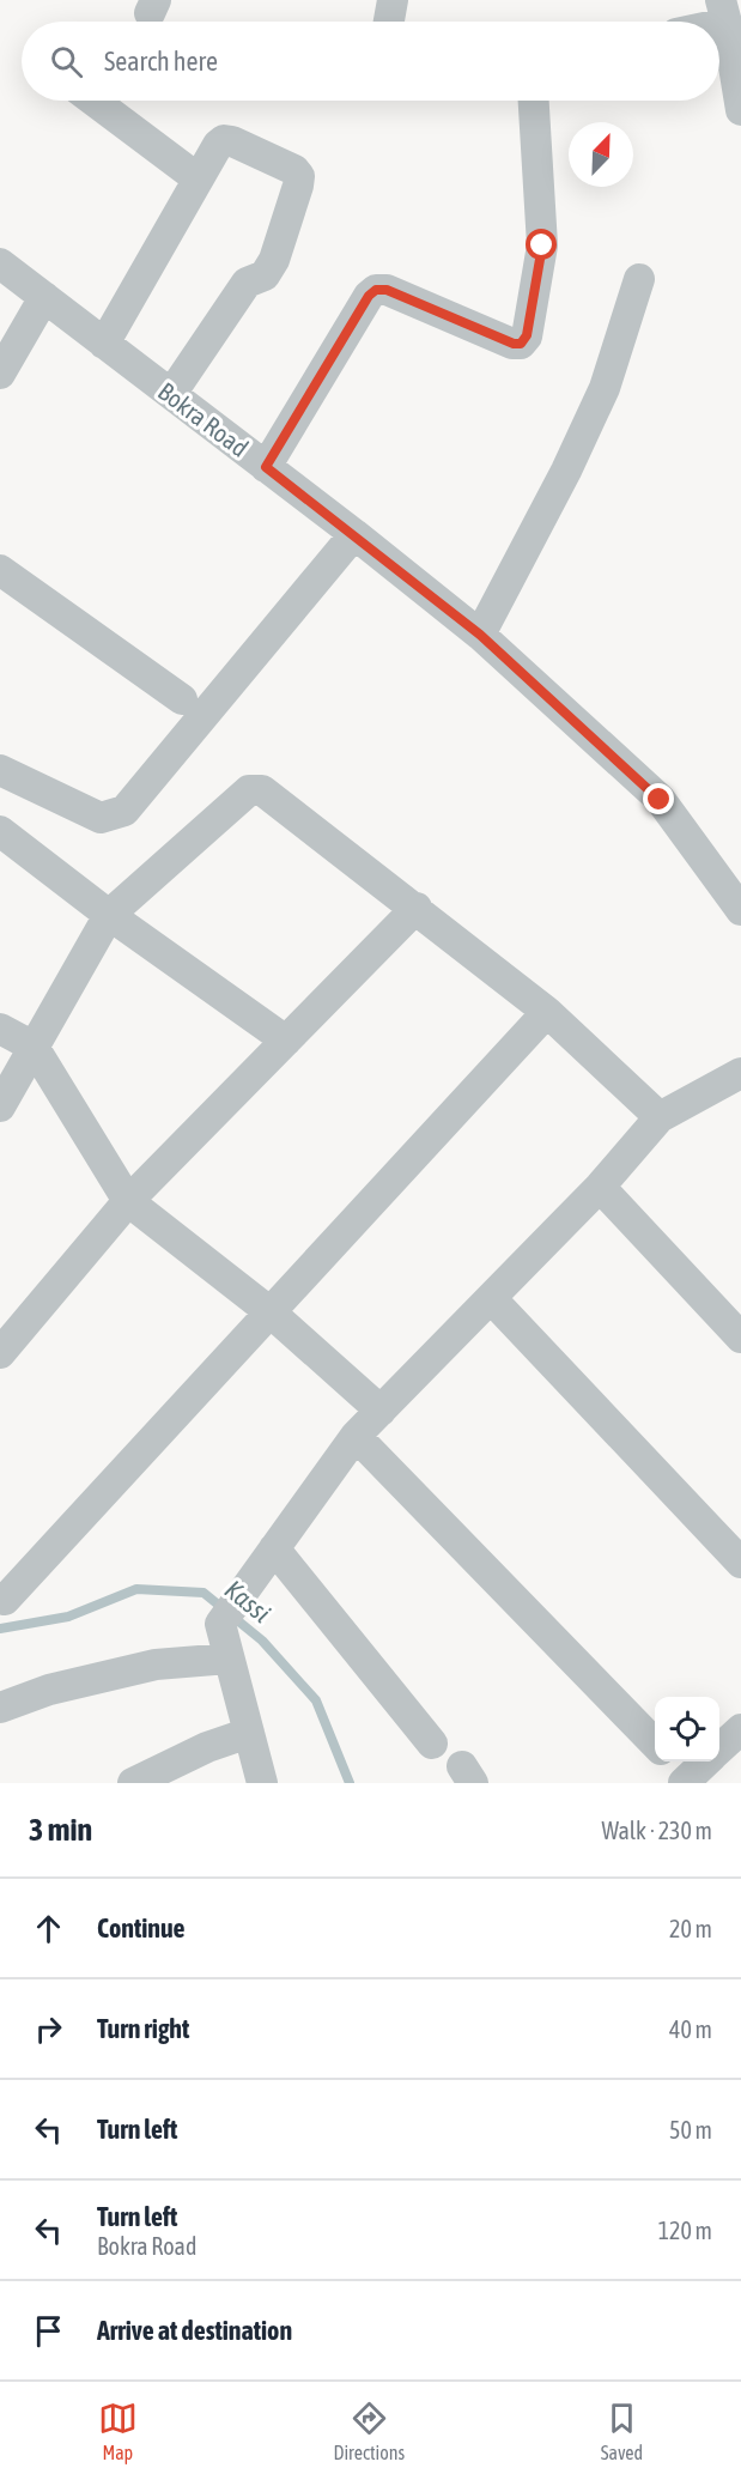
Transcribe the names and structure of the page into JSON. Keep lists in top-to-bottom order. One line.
{"streets":{"street":["Bokra Road"]},"water":["Kassi"],"north":"top right","page":{"search":"Search here","heading":["3 min","Walk · 230 m"],"list":[["Continue","20 m"],["Turn right","40 m"],["Turn left","50 m"],["Turn left","Bokra Road","120 m"],"Arrive at destination"],"nav":["Map","Directions","Saved"]}}
